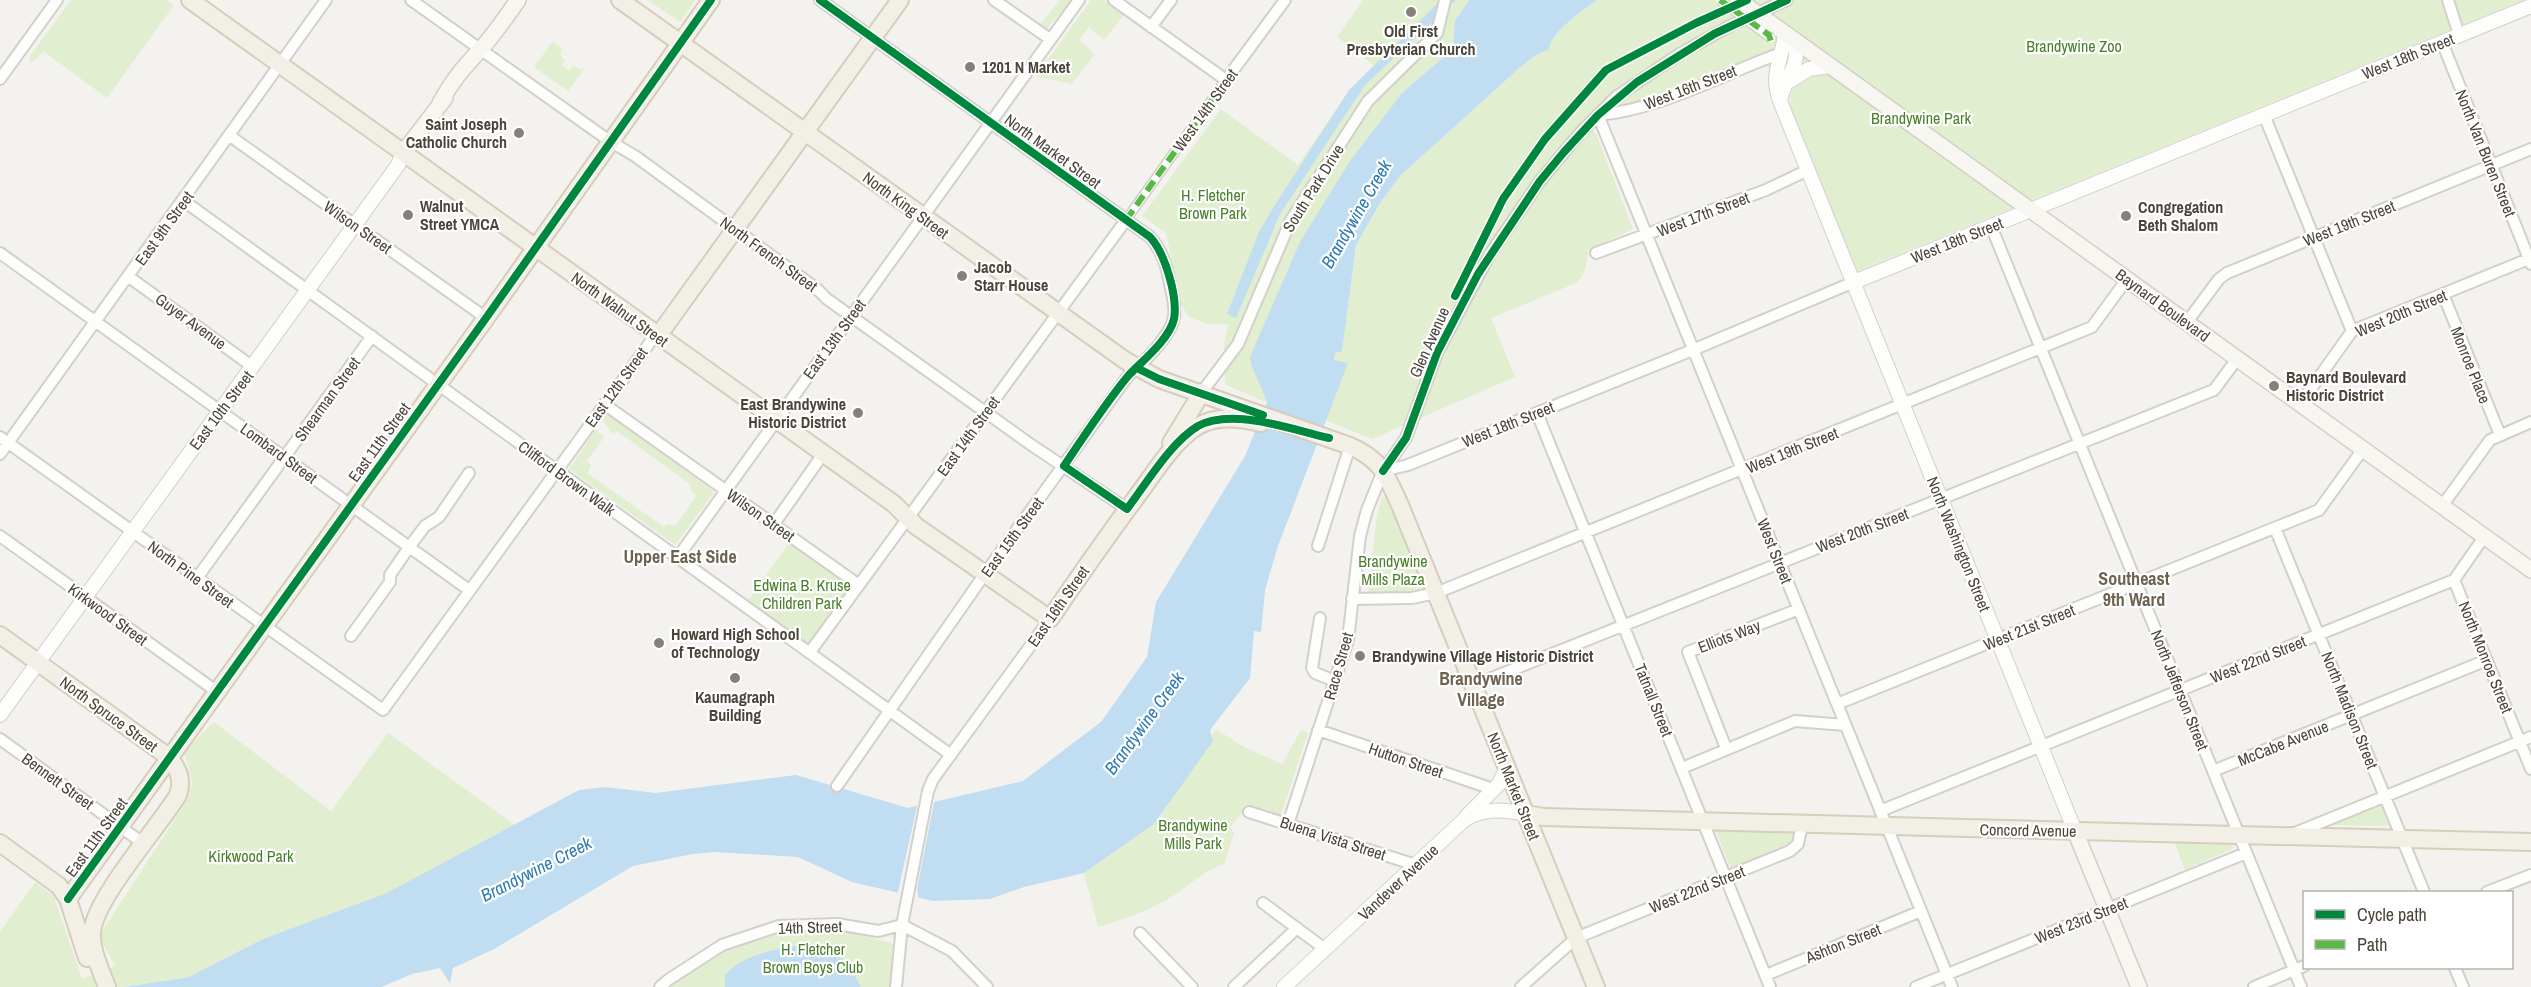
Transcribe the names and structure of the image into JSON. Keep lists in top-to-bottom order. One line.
{"streets":{"main road":["North Market Street","North King Street","Baynard Boulevard","North Walnut Street","East 12th Street","East 10th Street","East 11th Street","North Washington Street","East 16th Street","North Spruce Street","Concord Avenue"],"street":["West 18th Street","West 16th Street","West 14th Street","North Van Buren Street","South Park Drive","West 17th Street","West 19th Street","Wilson Street","East 9th Street","North French Street","West 20th Street","Guyer Avenue","East 13th Street","Glen Avenue","Monroe Place","Shearman Street","East 14th Street","Lombard Street","Clifford Brown Walk","East 15th Street","West Street","North Pine Street","Kirkwood Street","West 21st Street","Elliots Way","North Monroe Street","West 22nd Street","Race Street","North Jefferson Street","Tatnall Street","North Madison Street","McCabe Avenue","Hutton Street","Bennett Street","Buena Vista Street","Vandever Avenue","West 23rd Street","14th Street","Ashton Street"]},"crossings":[["West 18th Street","North Market Street"],["West 18th Street","North Van Buren Street"],["West 18th Street","Baynard Boulevard"],["West 18th Street","Glen Avenue"],["West 18th Street","North Washington Street"],["West 18th Street","West Street"],["West 18th Street","Race Street"],["West 18th Street","North Jefferson Street"],["West 18th Street","Tatnall Street"],["West 16th Street","Baynard Boulevard"],["West 16th Street","Glen Avenue"],["West 16th Street","West Street"],["West 14th Street","North Market Street"],["West 14th Street","East 14th Street"],["North Market Street","South Park Drive"],["North Market Street","North King Street"],["North Market Street","West 19th Street"],["North Market Street","West 20th Street"],["North Market Street","East 13th Street"],["North Market Street","Glen Avenue"],["North Market Street","East 12th Street"],["North Market Street","East 14th Street"],["North Market Street","East 15th Street"],["North Market Street","East 16th Street"],["North Market Street","West 22nd Street"],["North Market Street","Race Street"],["North Market Street","Concord Avenue"],["North Market Street","Vandever Avenue"],["North Van Buren Street","West 19th Street"],["North Van Buren Street","West 20th Street"],["South Park Drive","North King Street"],["North King Street","East 13th Street"],["North King Street","East 12th Street"],["North King Street","East 14th Street"],["North King Street","East 11th Street"],["North King Street","East 15th Street"],["West 17th Street","North Washington Street"],["West 17th Street","West Street"],["West 19th Street","Baynard Boulevard"],["West 19th Street","North Washington Street"],["West 19th Street","West Street"],["West 19th Street","Race Street"],["West 19th Street","North Jefferson Street"],["West 19th Street","Tatnall Street"],["Wilson Street","East 9th Street"],["Wilson Street","East 13th Street"],["Wilson Street","East 12th Street"],["Wilson Street","East 10th Street"],["Wilson Street","East 14th Street"],["Wilson Street","East 11th Street"],["East 9th Street","North Walnut Street"],["East 9th Street","Guyer Avenue"],["East 9th Street","Lombard Street"],["East 9th Street","Clifford Brown Walk"],["East 9th Street","North Pine Street"],["North French Street","East 13th Street"],["North French Street","East 12th Street"],["North French Street","East 10th Street"],["North French Street","East 14th Street"],["North French Street","East 11th Street"],["North French Street","East 15th Street"],["North French Street","East 16th Street"],["Baynard Boulevard","West 20th Street"],["Baynard Boulevard","West 21st Street"],["North Walnut Street","East 13th Street"],["North Walnut Street","East 12th Street"],["North Walnut Street","East 10th Street"],["North Walnut Street","East 14th Street"],["North Walnut Street","East 11th Street"],["North Walnut Street","East 15th Street"],["North Walnut Street","East 16th Street"],["West 20th Street","Monroe Place"],["West 20th Street","North Washington Street"],["West 20th Street","West Street"],["West 20th Street","North Jefferson Street"],["West 20th Street","Tatnall Street"],["Guyer Avenue","East 10th Street"],["East 13th Street","Clifford Brown Walk"],["Glen Avenue","West Street"],["Glen Avenue","Race Street"],["East 12th Street","Lombard Street"],["East 12th Street","Clifford Brown Walk"],["East 12th Street","North Pine Street"],["Shearman Street","Lombard Street"],["Shearman Street","Clifford Brown Walk"],["Shearman Street","North Pine Street"],["East 10th Street","Lombard Street"],["East 10th Street","Clifford Brown Walk"],["East 10th Street","North Pine Street"],["East 10th Street","Kirkwood Street"],["East 10th Street","North Spruce Street"],["East 14th Street","Clifford Brown Walk"],["East 11th Street","Lombard Street"],["East 11th Street","Clifford Brown Walk"],["East 11th Street","North Pine Street"],["East 11th Street","Kirkwood Street"],["East 11th Street","North Spruce Street"],["East 11th Street","Bennett Street"],["Clifford Brown Walk","East 15th Street"],["Clifford Brown Walk","East 16th Street"],["North Washington Street","West 21st Street"],["North Washington Street","West 22nd Street"],["North Washington Street","Concord Avenue"],["North Washington Street","West 23rd Street"],["West Street","West 21st Street"],["West Street","Elliots Way"],["West Street","West 22nd Street"],["West Street","Concord Avenue"],["West Street","West 23rd Street"],["West Street","Ashton Street"],["East 16th Street","14th Street"],["West 21st Street","North Jefferson Street"],["West 21st Street","North Madison Street"],["North Monroe Street","West 22nd Street"],["North Monroe Street","McCabe Avenue"],["West 22nd Street","North Jefferson Street"],["West 22nd Street","Tatnall Street"],["West 22nd Street","North Madison Street"],["West 22nd Street","Concord Avenue"],["Race Street","Hutton Street"],["Race Street","Buena Vista Street"],["North Jefferson Street","McCabe Avenue"],["North Jefferson Street","Concord Avenue"],["North Jefferson Street","West 23rd Street"],["Tatnall Street","Concord Avenue"],["Tatnall Street","Ashton Street"],["North Madison Street","McCabe Avenue"],["North Madison Street","Concord Avenue"],["North Spruce Street","Bennett Street"],["Concord Avenue","Vandever Avenue"],["Buena Vista Street","Vandever Avenue"]],"districts":["Upper East Side","Southeast 9th Ward","Brandywine Village"],"water":["Brandywine Creek"],"parks":["Brandywine Zoo","Brandywine Park","H. Fletcher Brown Park","Brandywine Mills Plaza","Edwina B. Kruse Children Park","Brandywine Mills Park","Kirkwood Park","H. Fletcher Brown Boys Club"],"places":["Old First Presbyterian Church","1201 N Market","Saint Joseph Catholic Church","Walnut Street YMCA","Congregation Beth Shalom","Jacob Starr House","Baynard Boulevard Historic District","East Brandywine Historic District","Howard High School of Technology","Brandywine Village Historic District","Kaumagraph Building"],"legend":["Cycle path","Path"]}
